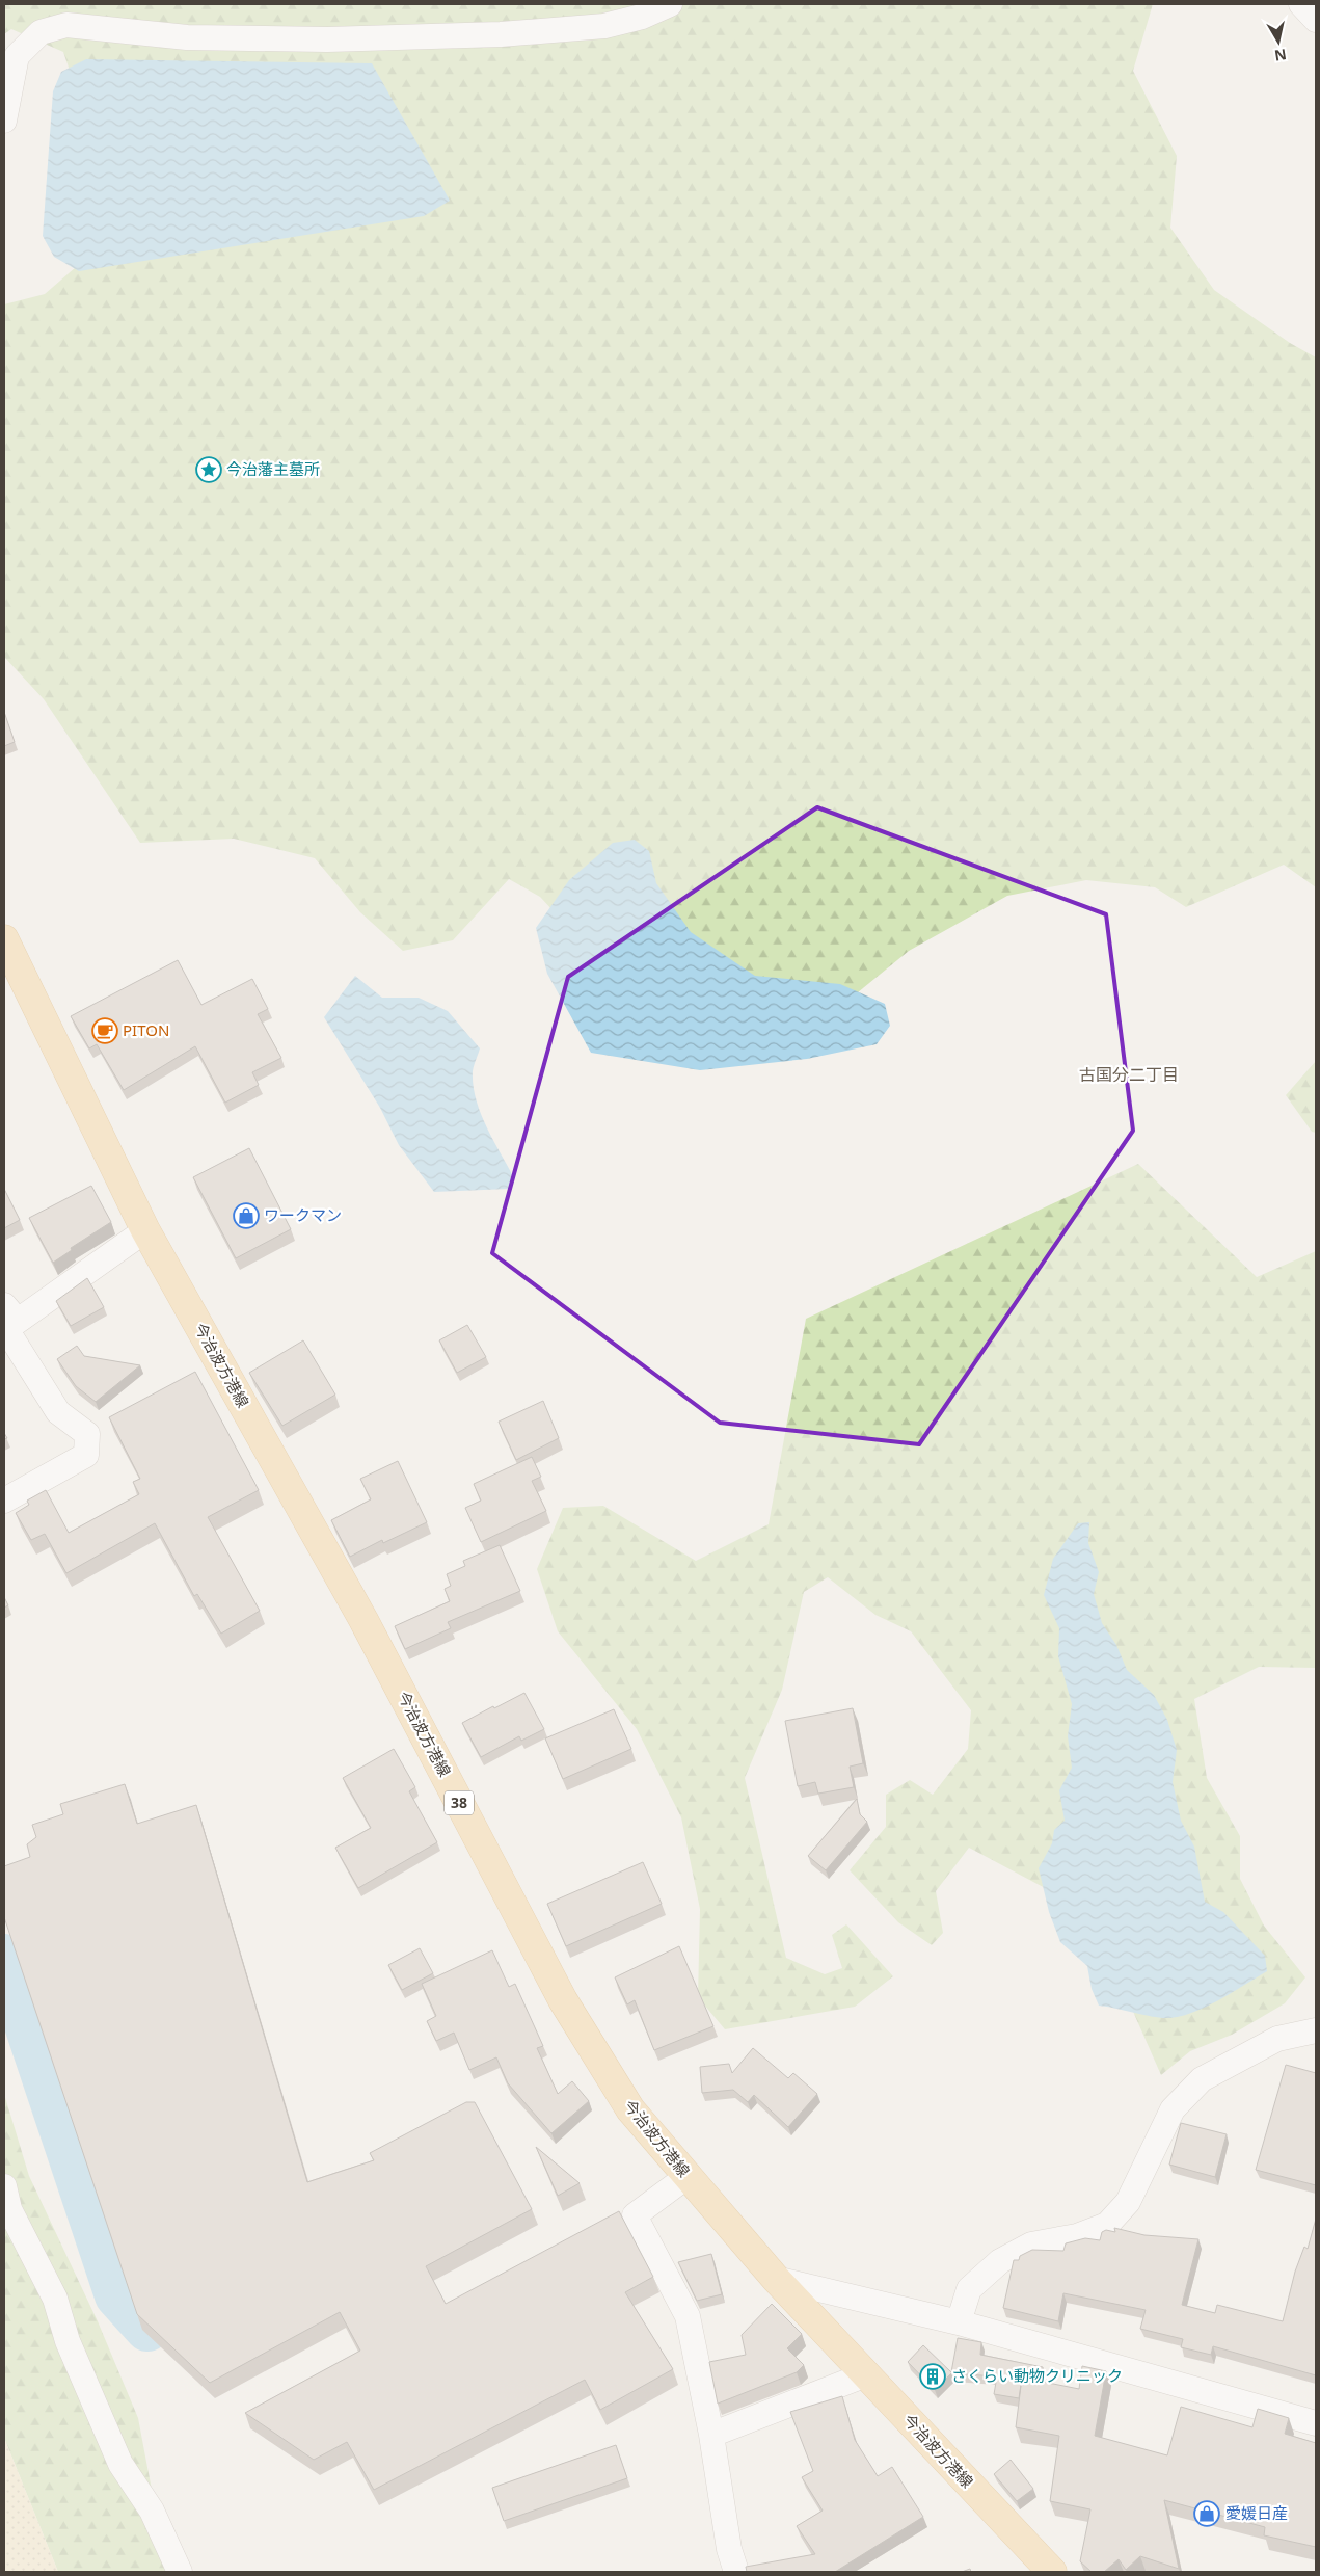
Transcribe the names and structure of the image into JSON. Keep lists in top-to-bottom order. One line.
{"streets":{"main road":["今治波方港線","38"]},"districts":["古国分二丁目"],"places":{"place":["今治藩主墓所"],"cafe":["PITON"],"shop":["ワークマン","愛媛日産"],"building":["さくらい動物クリニック"]},"north":"bottom"}
